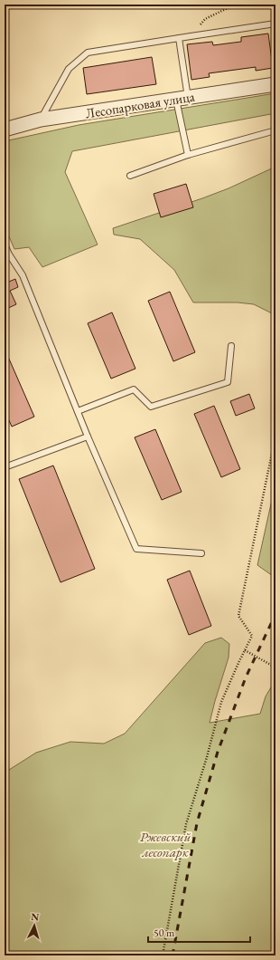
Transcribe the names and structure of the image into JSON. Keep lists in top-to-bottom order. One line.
{"streets":{"street":["Лесопарковая улица"]},"parks":["Ржевский лесопарк"],"scale_bar":"50 m","north":"top"}
